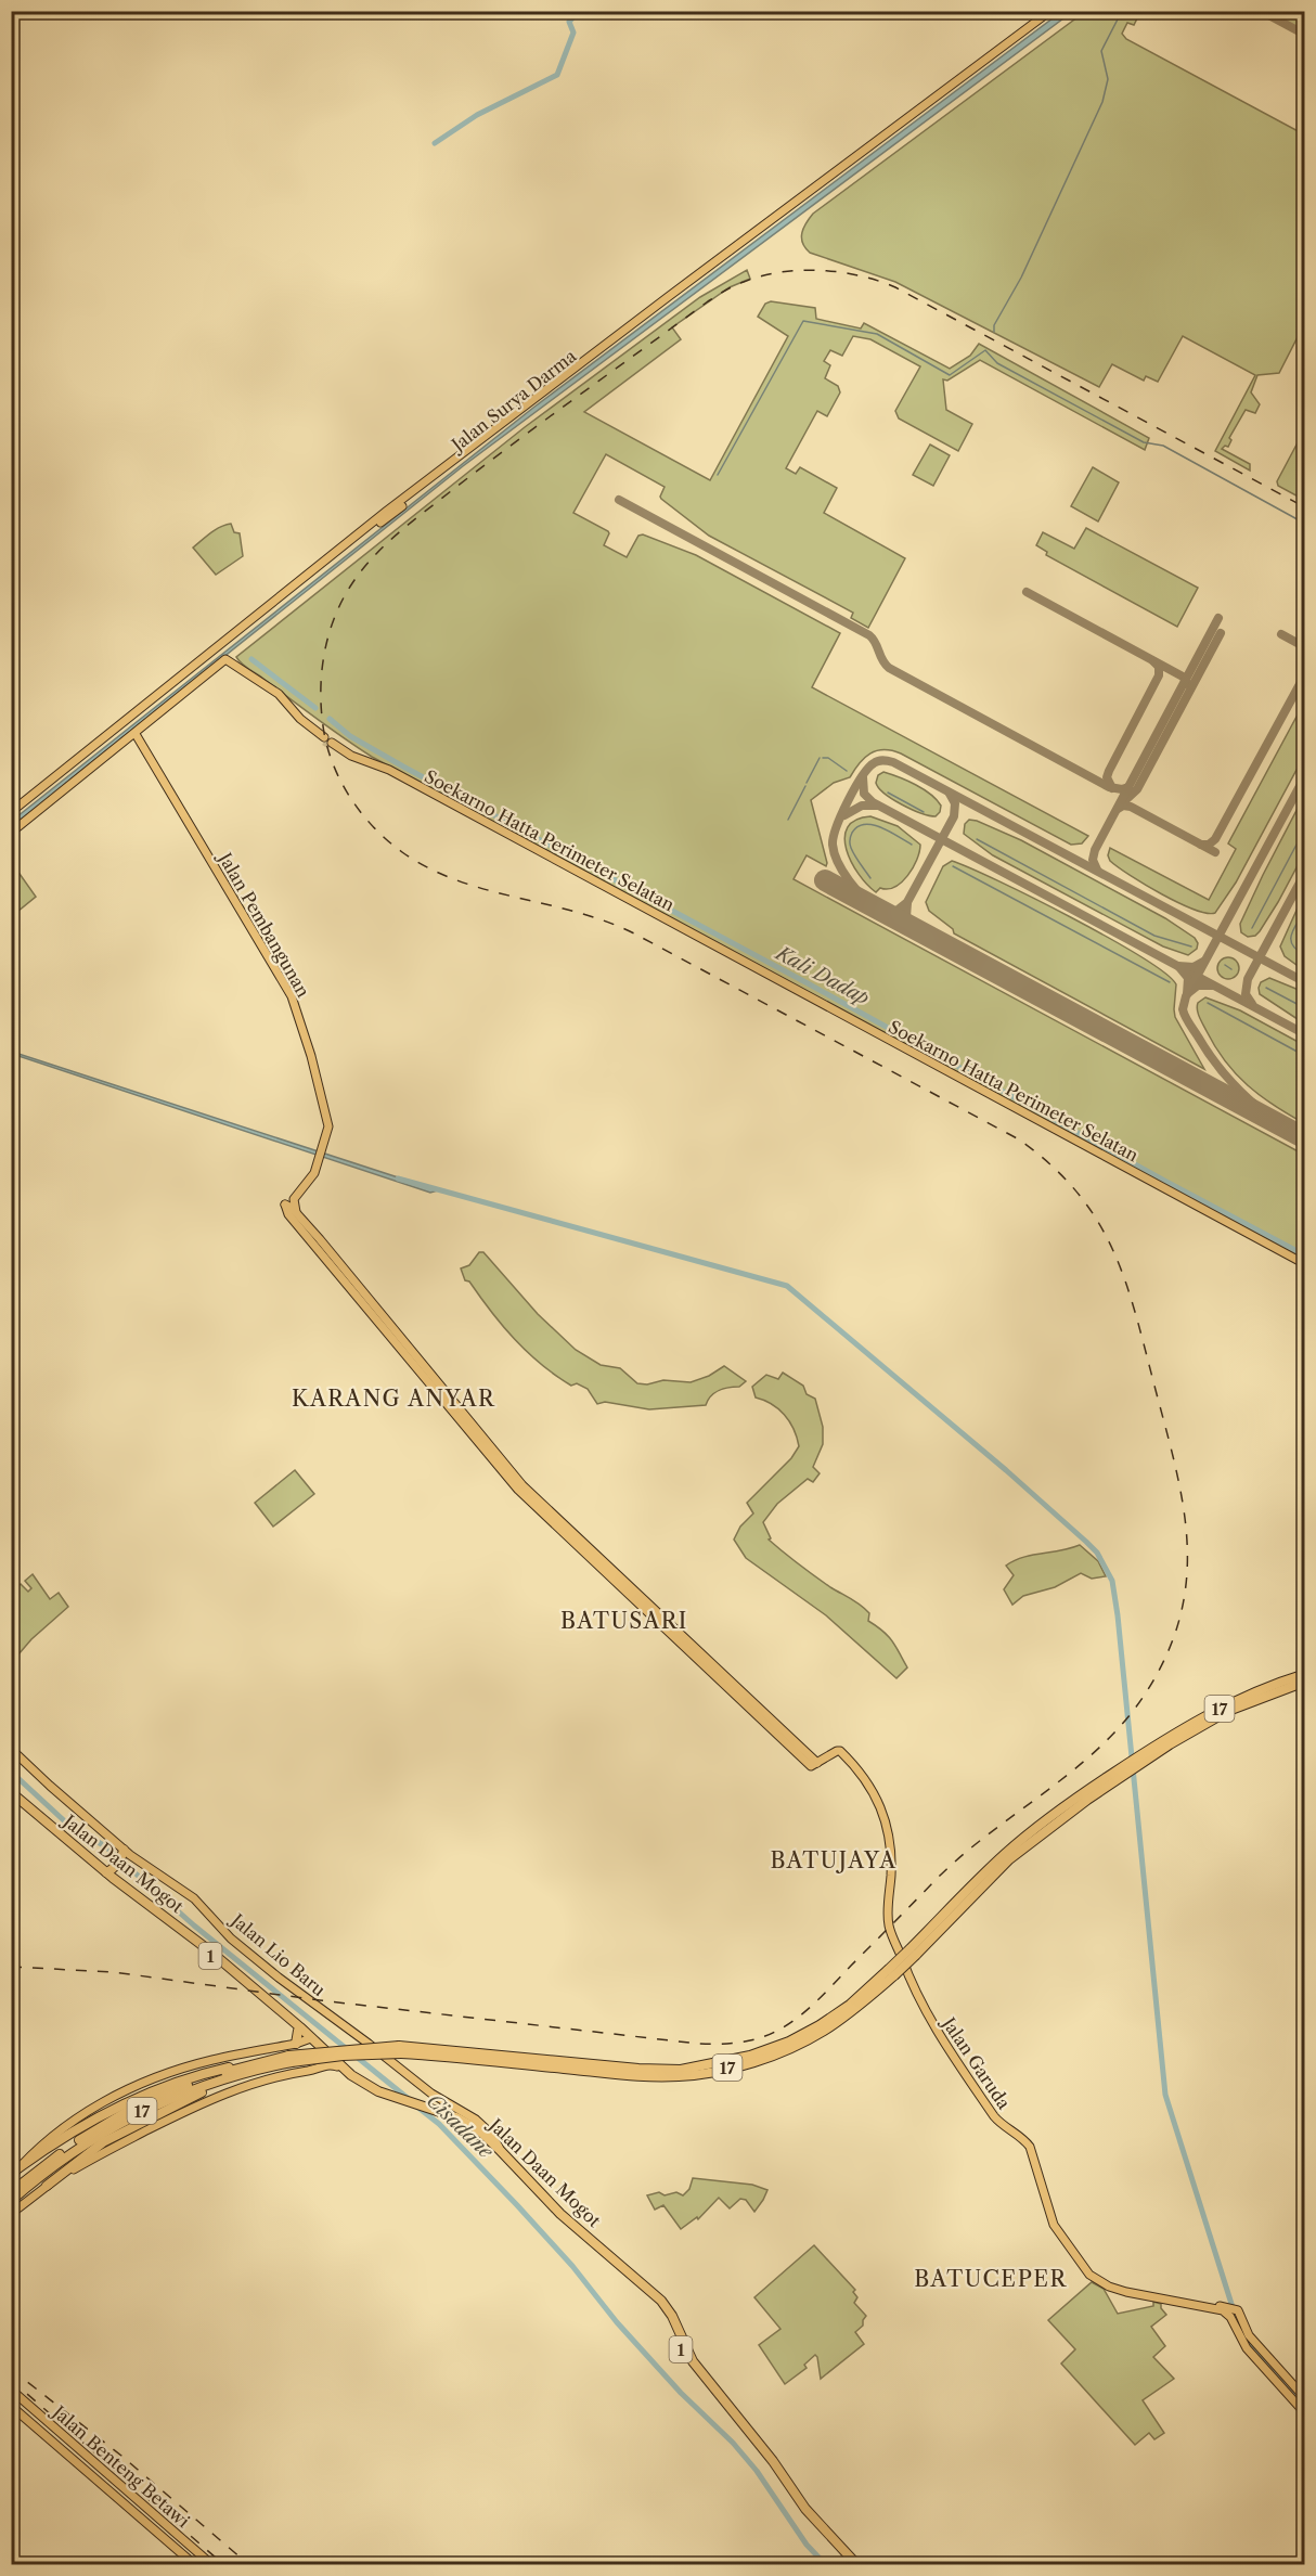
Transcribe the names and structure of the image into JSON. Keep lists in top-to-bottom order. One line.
{"streets":{"highway":["17","Jalan Daan Mogot","1"],"main road":["Jalan Surya Darma","Soekarno Hatta Perimeter Selatan","Jalan Pembangunan","Jalan Lio Baru","Jalan Garuda","Jalan Benteng Betawi"]},"crossings":[["Jalan Surya Darma","Soekarno Hatta Perimeter Selatan"],["Jalan Surya Darma","Jalan Pembangunan"],["Jalan Daan Mogot","Jalan Lio Baru"]],"districts":["KARANG ANYAR","BATUSARI","BATUJAYA","BATUCEPER"],"water":["Kali Dadap","Cisadane"]}
